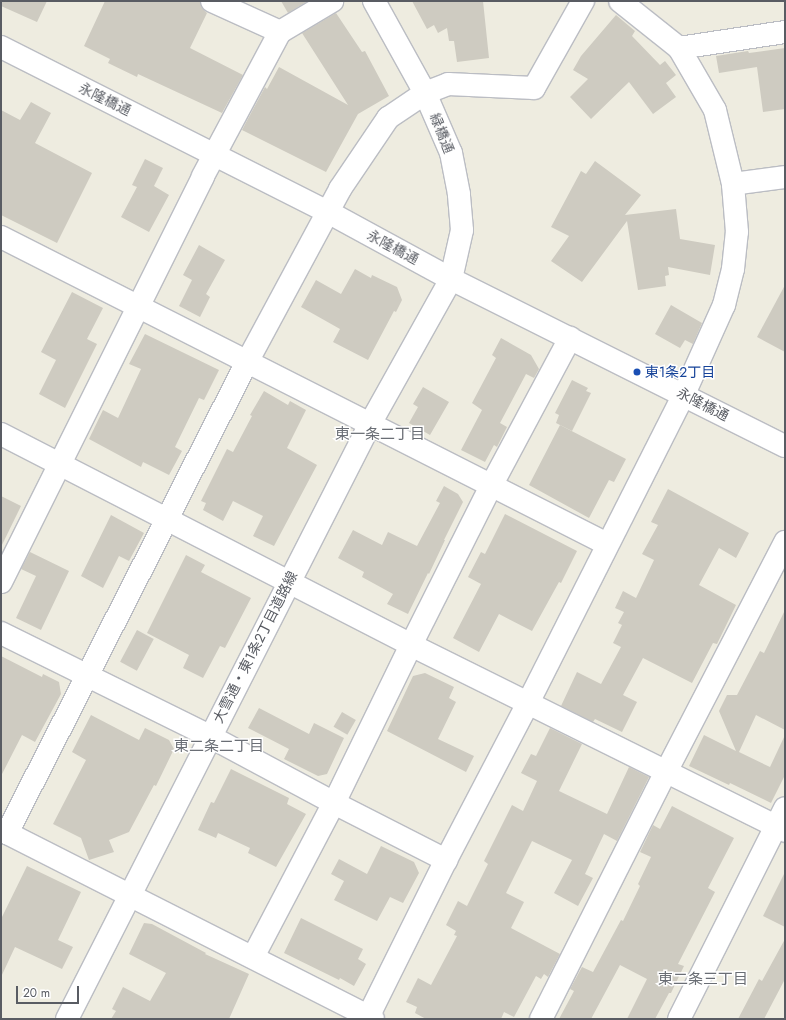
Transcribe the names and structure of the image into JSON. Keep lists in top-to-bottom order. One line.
{"streets":{"street":["永隆橋通","緑橋通","大雪通・東1条2丁目道路線"]},"crossings":[["永隆橋通","緑橋通"],["永隆橋通","大雪通・東1条2丁目道路線"],["緑橋通","大雪通・東1条2丁目道路線"]],"districts":["東一条二丁目","東二条二丁目","東二条三丁目"],"places":["東1条2丁目"],"scale_bar":"20 m"}
